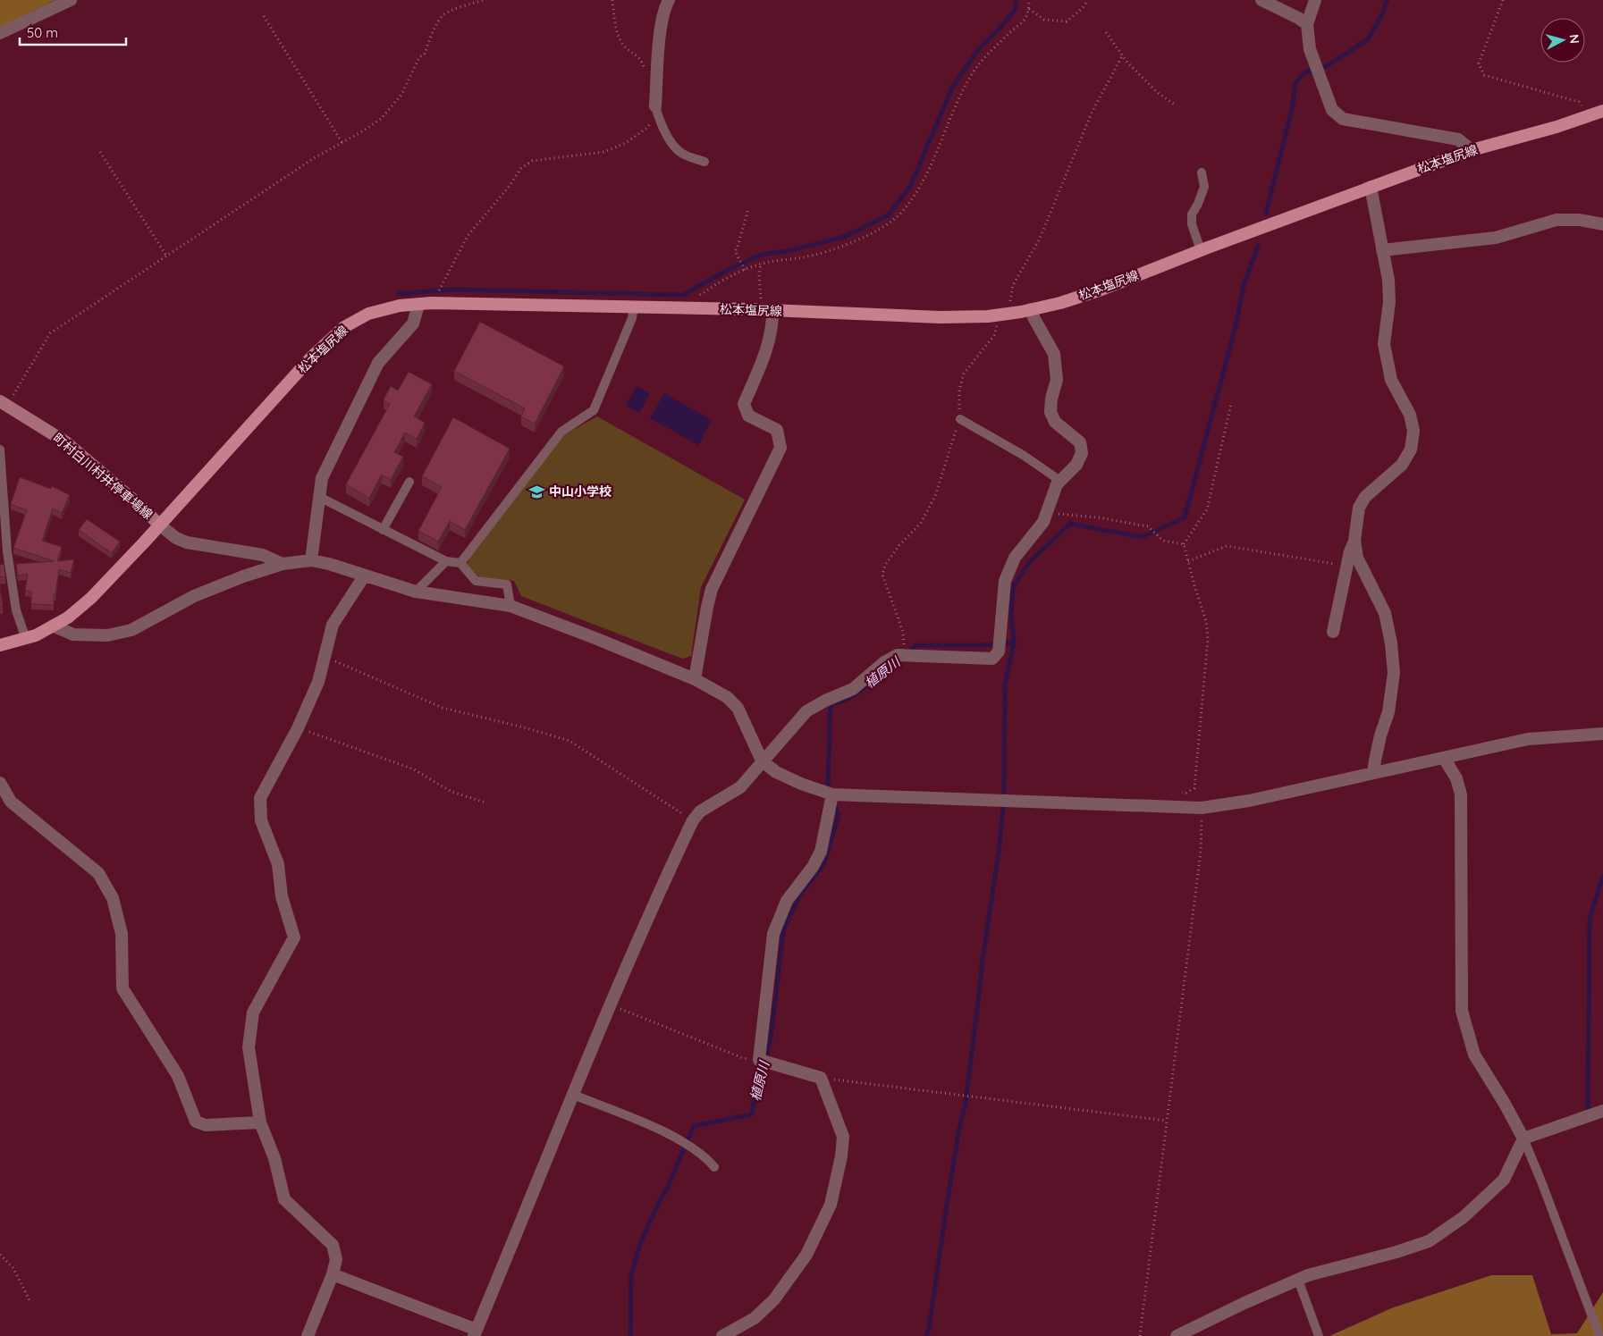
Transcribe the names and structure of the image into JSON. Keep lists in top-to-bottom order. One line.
{"streets":{"main road":["松本塩尻線","町村白川村井停車場線"]},"crossings":[["松本塩尻線","町村白川村井停車場線"]],"water":["植原川"],"places":{"school or university":["中山小学校"]},"scale_bar":"50 m","north":"right"}
